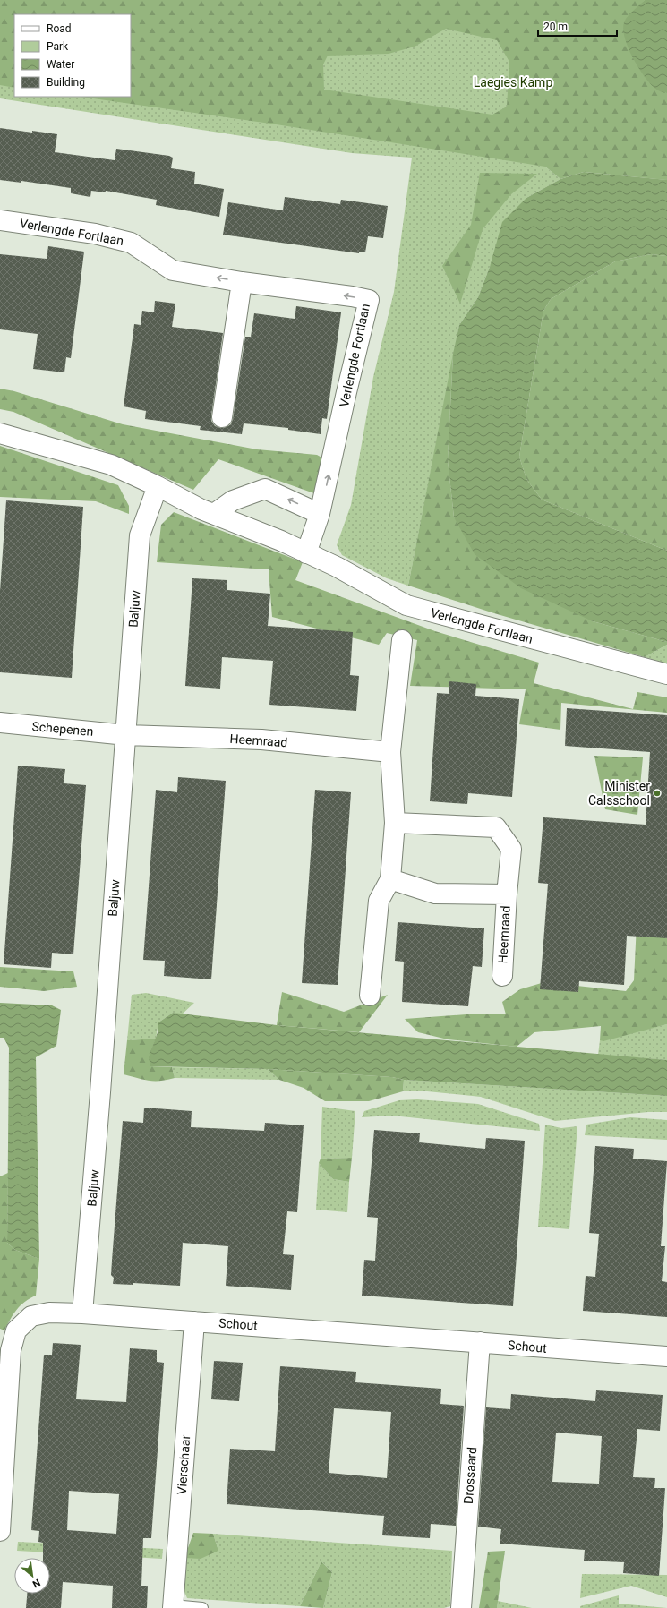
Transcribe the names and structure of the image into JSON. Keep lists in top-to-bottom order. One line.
{"streets":{"street":["Verlengde Fortlaan","Baljuw","Schepenen","Heemraad","Schout","Vierschaar","Drossaard"]},"crossings":[["Verlengde Fortlaan","Baljuw"],["Baljuw","Schepenen"],["Baljuw","Heemraad"],["Baljuw","Schout"],["Schepenen","Heemraad"],["Schout","Vierschaar"],["Schout","Drossaard"]],"parks":["Laegies Kamp"],"places":["Minister Calsschool"],"legend":["Road","Park","Water","Building"],"scale_bar":"20 m","north":"bottom right"}
